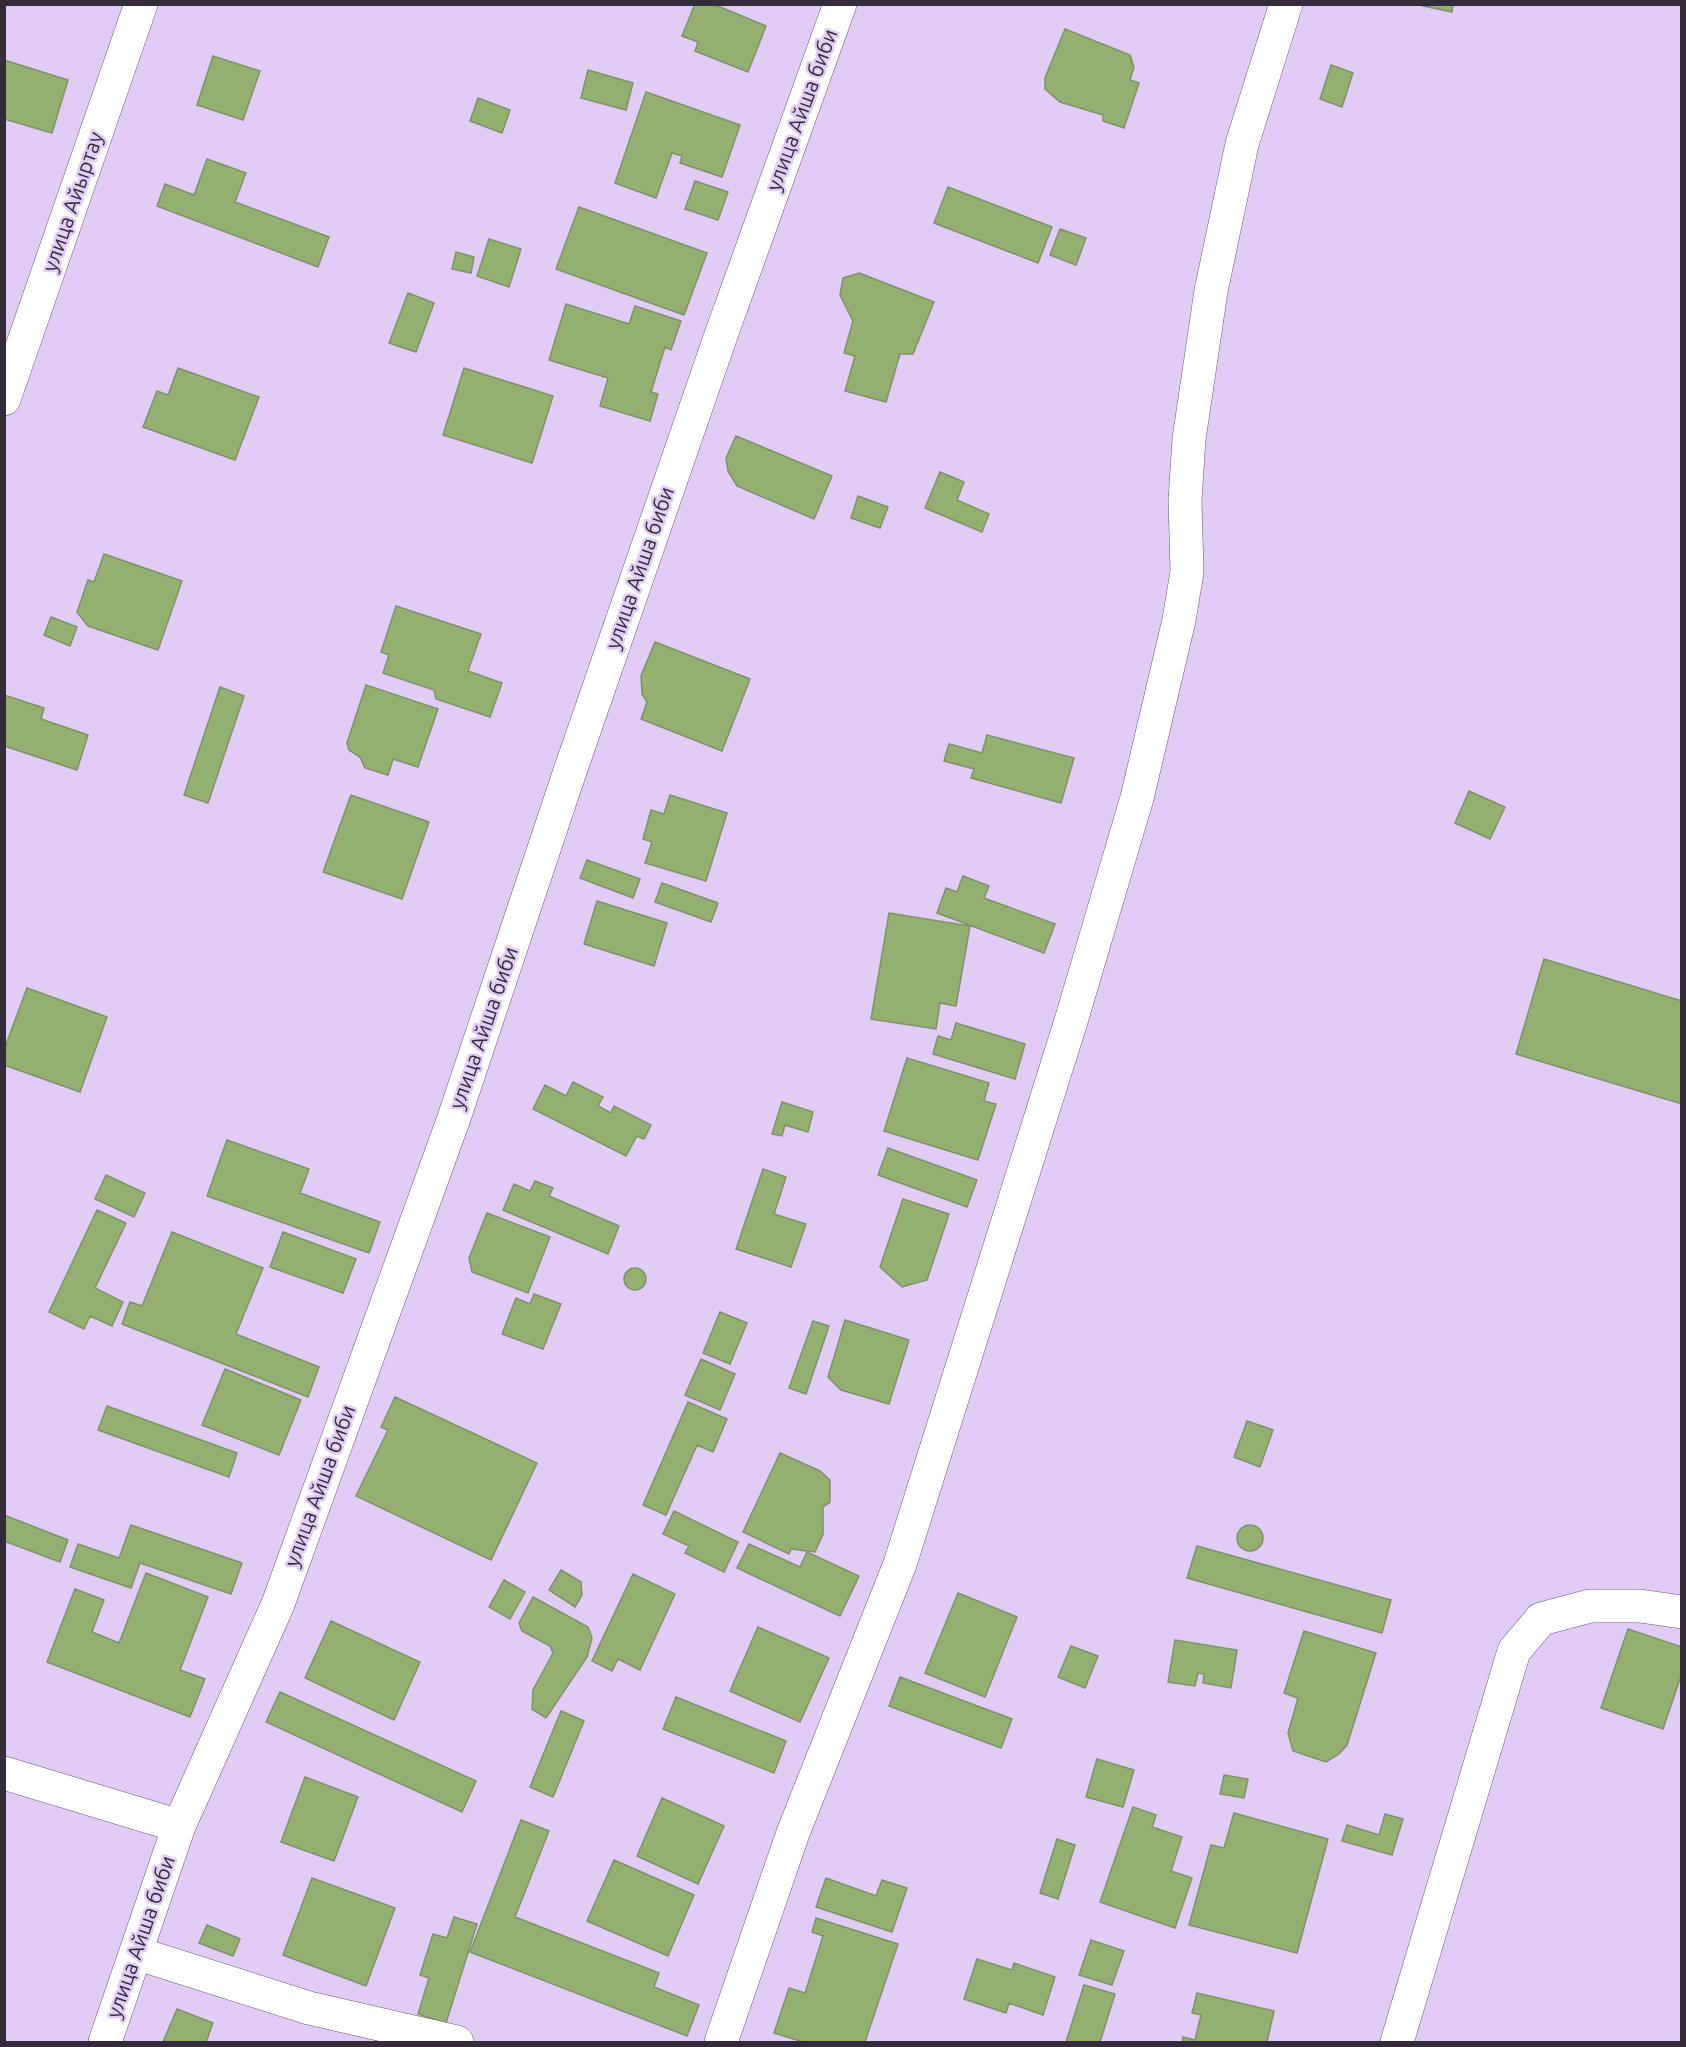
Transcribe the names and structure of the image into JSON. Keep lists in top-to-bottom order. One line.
{"streets":{"street":["улица Айша биби","улица Айыртау"]}}
